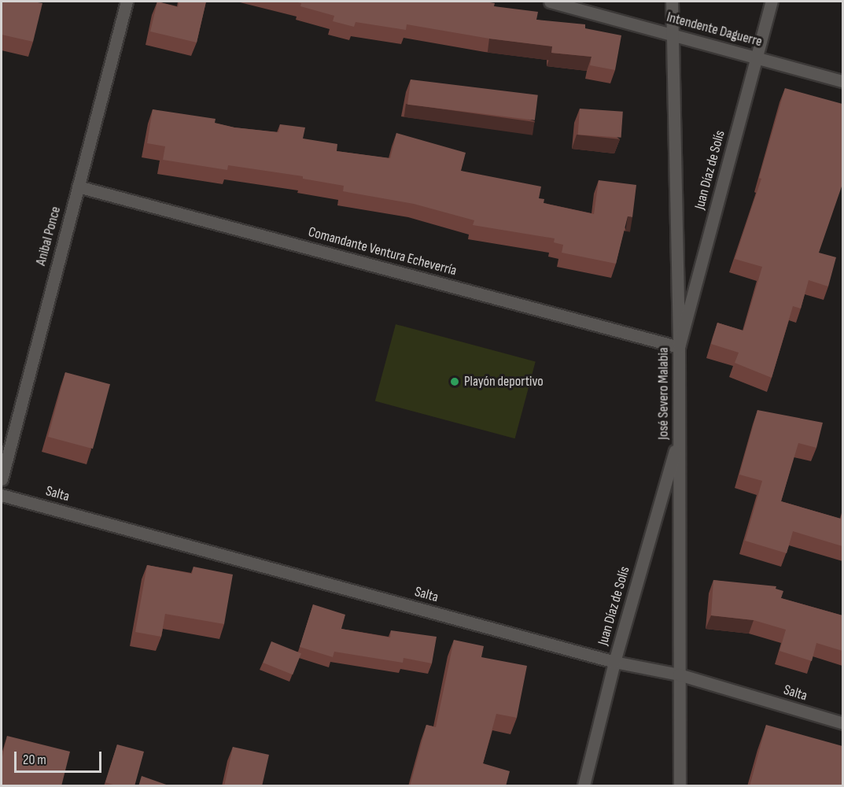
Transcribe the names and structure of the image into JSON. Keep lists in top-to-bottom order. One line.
{"streets":{"street":["Intendente Daguerre","Juan Díaz de Solís","Anibal Ponce","Comandante Ventura Echeverría","José Severo Malabia","Salta"]},"crossings":[["Intendente Daguerre","Juan Díaz de Solís"],["Intendente Daguerre","José Severo Malabia"],["Juan Díaz de Solís","Comandante Ventura Echeverría"],["Juan Díaz de Solís","José Severo Malabia"],["Juan Díaz de Solís","Salta"],["Anibal Ponce","Comandante Ventura Echeverría"],["Comandante Ventura Echeverría","José Severo Malabia"],["José Severo Malabia","Salta"]],"places":["Playón deportivo"],"scale_bar":"20 m"}
